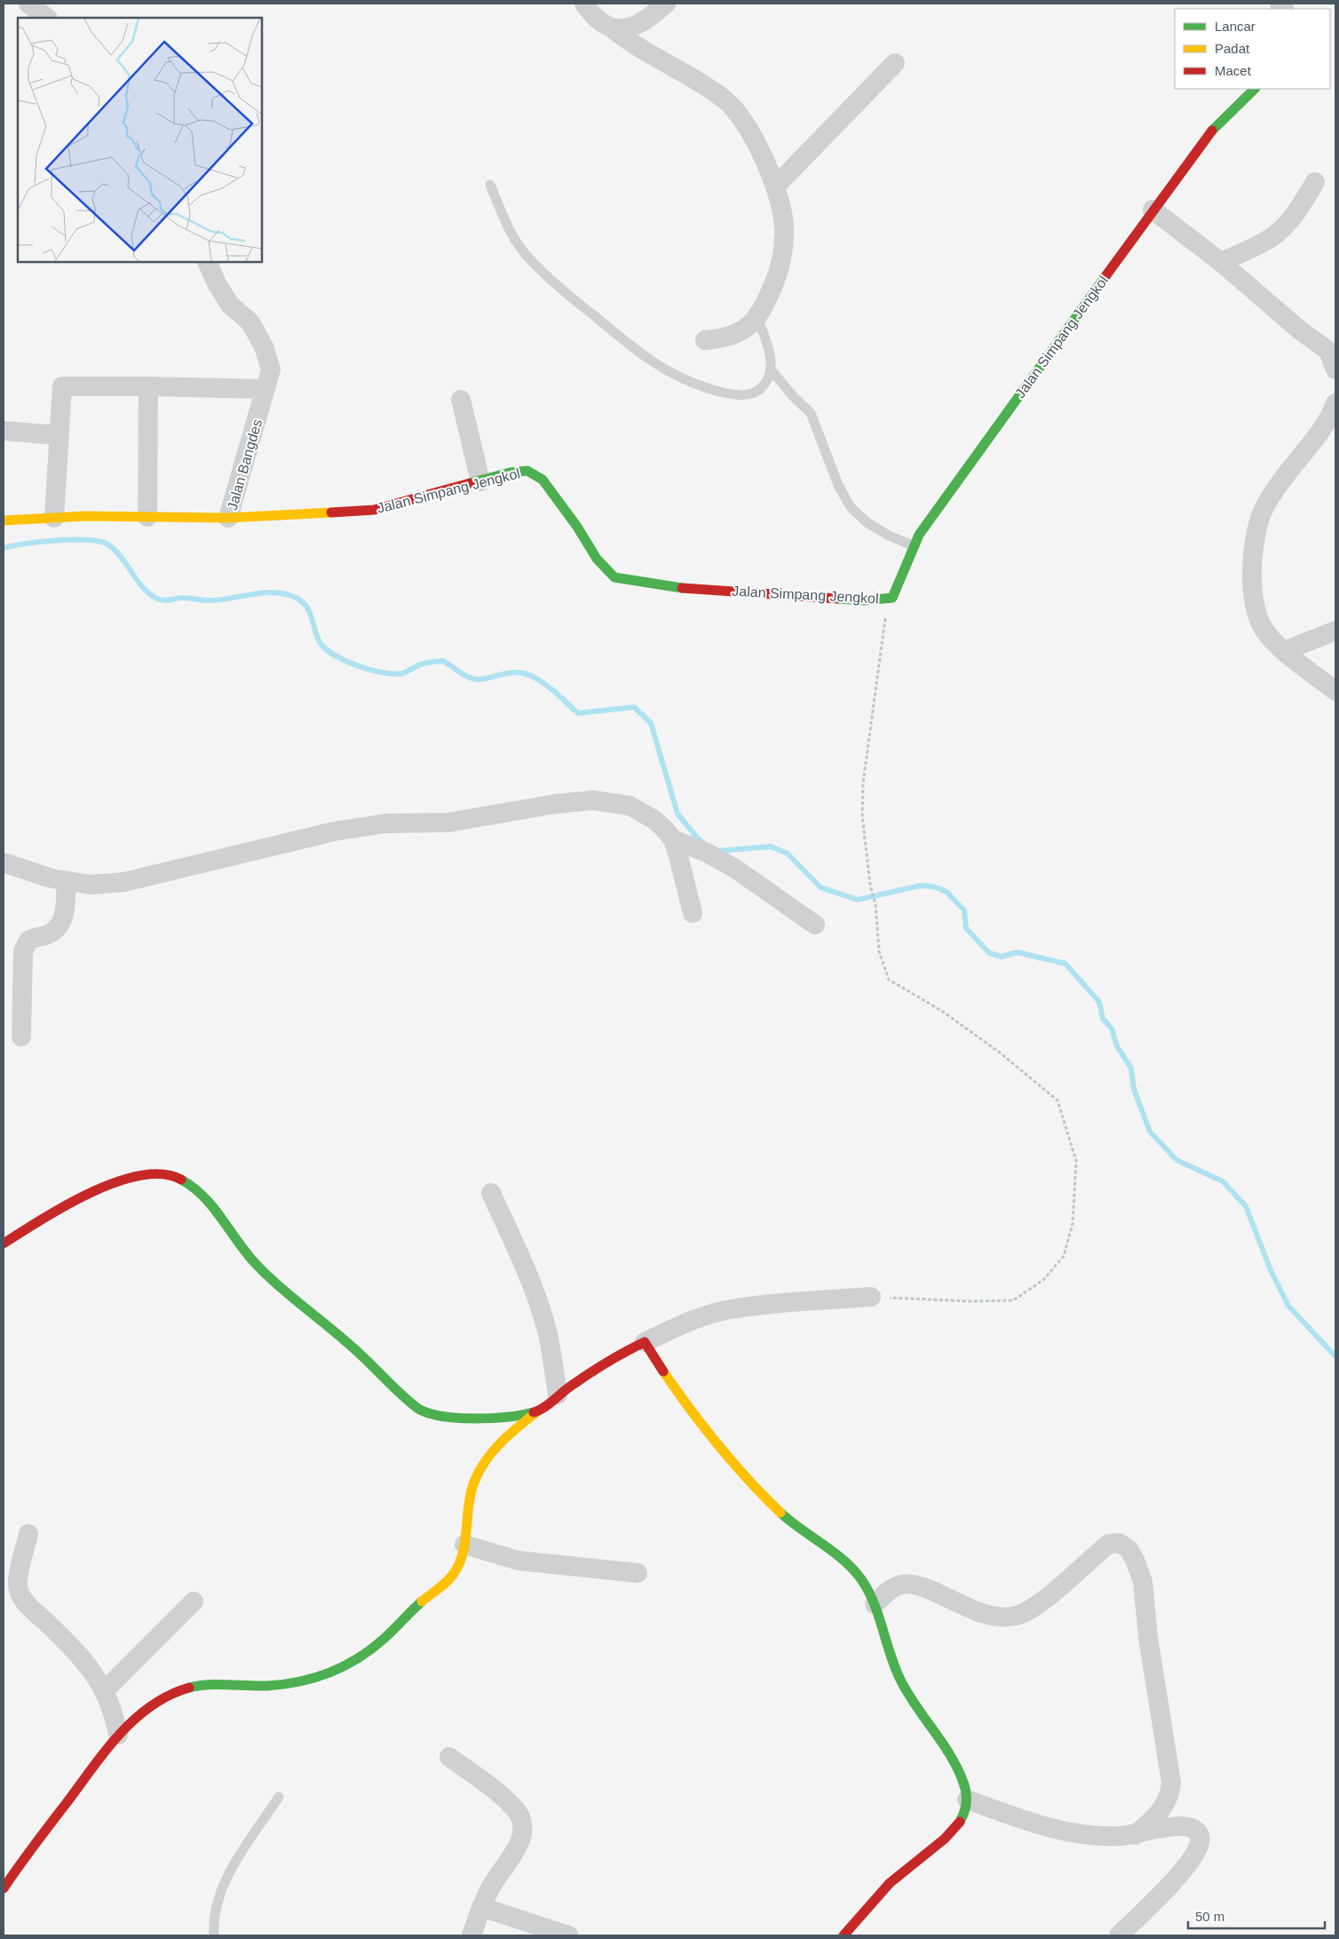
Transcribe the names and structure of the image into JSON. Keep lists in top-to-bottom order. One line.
{"streets":{"street":["Jalan Simpang Jengkol","Jalan Bangdes"]},"crossings":[["Jalan Simpang Jengkol","Jalan Bangdes"]],"legend":["Lancar","Padat","Macet"],"scale_bar":"50 m"}
